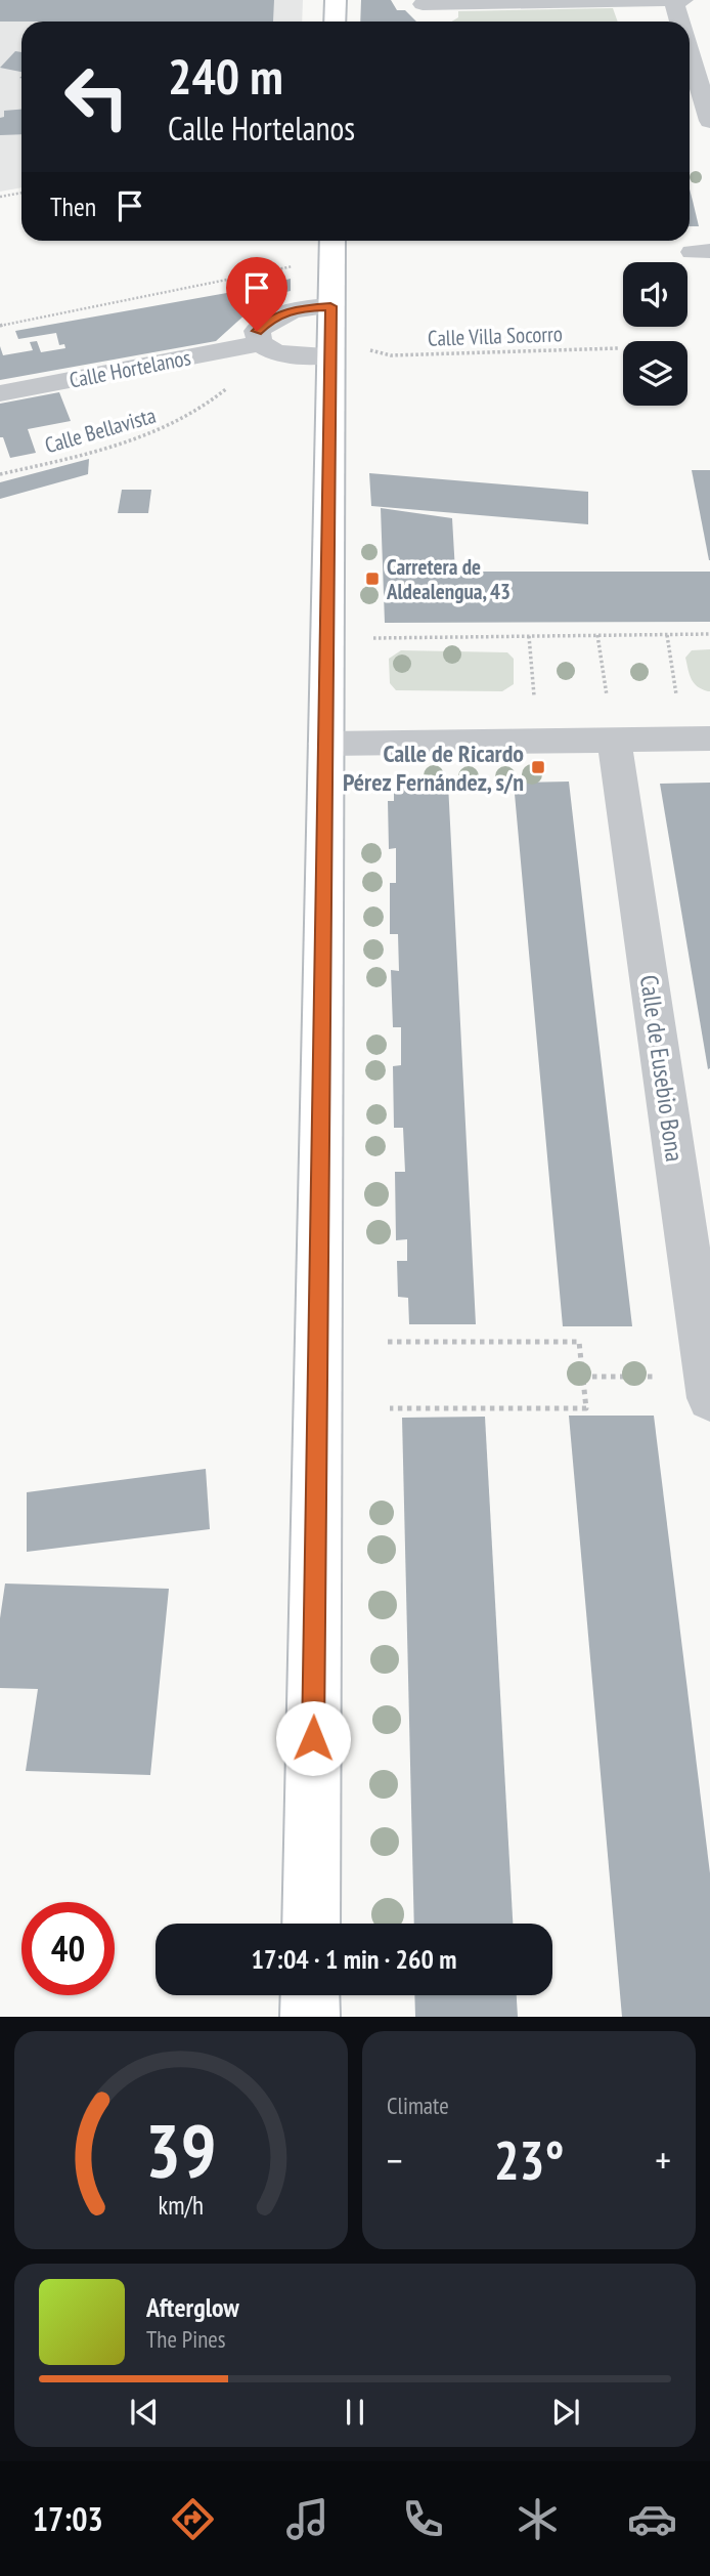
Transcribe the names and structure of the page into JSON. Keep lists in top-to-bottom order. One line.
{"streets":{"street":["Calle Hortelanos","Calle de Eusebio Bona"],"path":["Calle Villa Socorro","Calle Bellavista"]},"crossings":[["Calle Hortelanos","Calle Bellavista"]],"places":{"transit":["Carretera de Aldealengua, 43","Calle de Ricardo Pérez Fernández, s/n"]},"page":{"turn":["240 m","Calle Hortelanos"],"then":"Then","limit":"40","trip":"17:04 · 1 min · 260 m","tile":"Climate","heat":["−","23°","+"],"song":["Afterglow","The Pines"],"tabs":"17:03","gauge":["39","km/h"]}}
